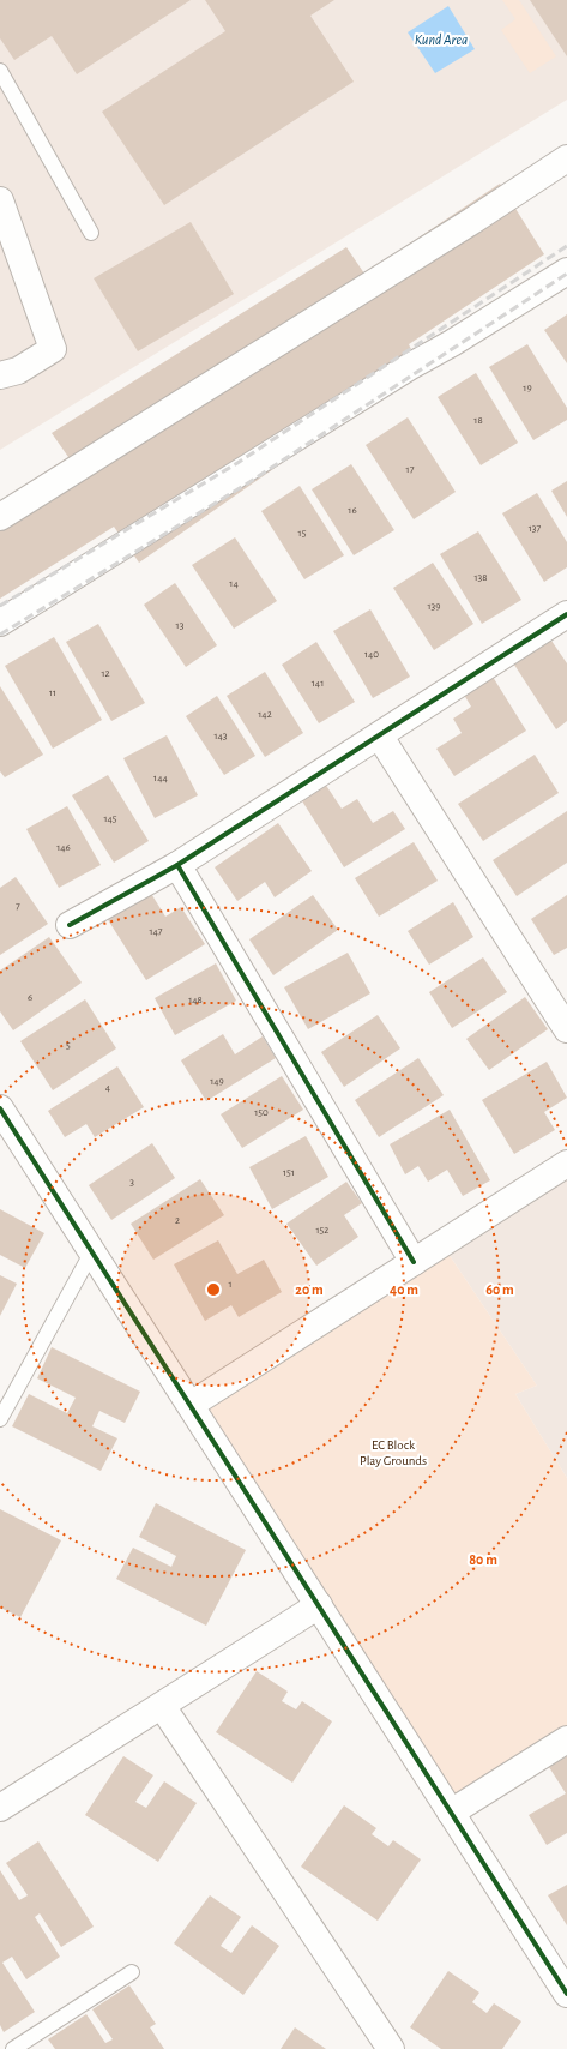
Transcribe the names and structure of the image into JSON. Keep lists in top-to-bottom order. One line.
{"water":["Kund Area"],"parks":["EC Block Play Grounds"],"house_numbers":["19","18","17","16","137","15","138","14","139","13","140","12","141","11","142","143","144","145","146","7","147","6","148","5","149","4","150","151","3","2","152","1"],"rings":["20 m","40 m","60 m","80 m"]}
